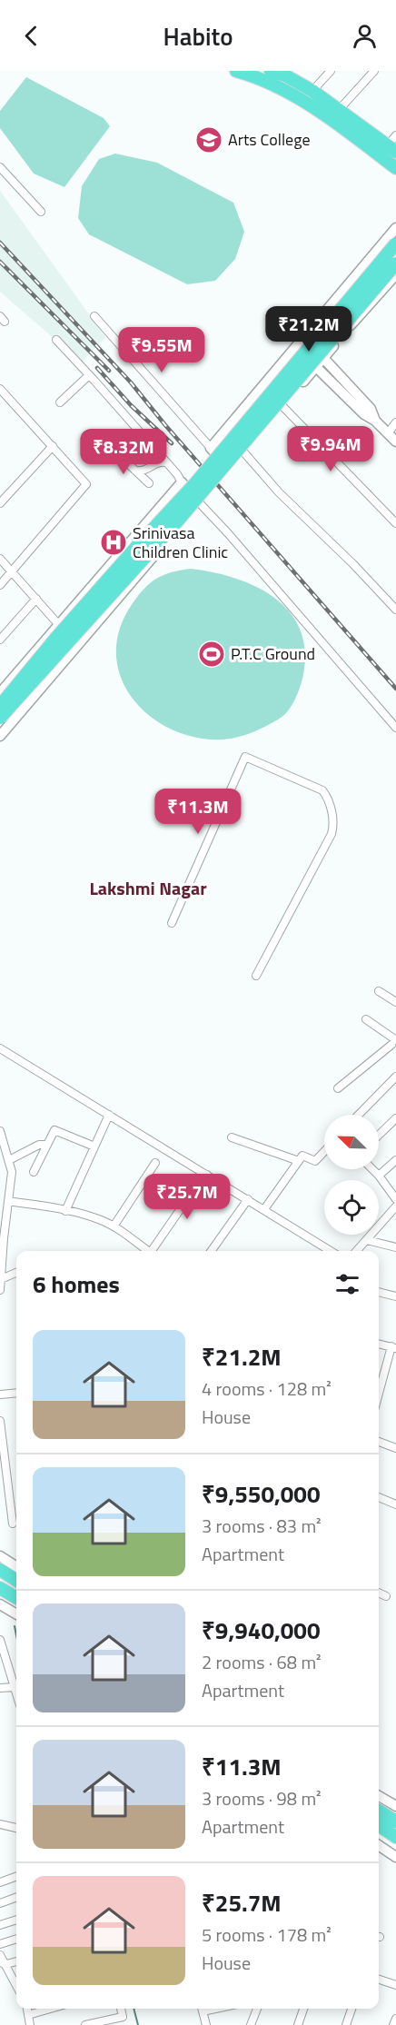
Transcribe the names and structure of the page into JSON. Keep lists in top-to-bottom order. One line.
{"districts":["Lakshmi Nagar"],"places":{"school or university":["Arts College"],"hospital":["Srinivasa Children Clinic"],"sports":["P.T.C Ground"]},"north":"top left","page":{"header":"Habito","price":["₹21.2M","₹9.55M","₹9.94M","₹8.32M","₹11.3M","₹25.7M"],"heading":"6 homes","list":[{"name":"₹21.2M","note":"4 rooms · 128 m² · House"},{"name":"₹9,550,000","note":"3 rooms · 83 m² · Apartment"},{"name":"₹9,940,000","note":"2 rooms · 68 m² · Apartment"},{"name":"₹11.3M","note":"3 rooms · 98 m² · Apartment"},{"name":"₹25.7M","note":"5 rooms · 178 m² · House"}]}}
